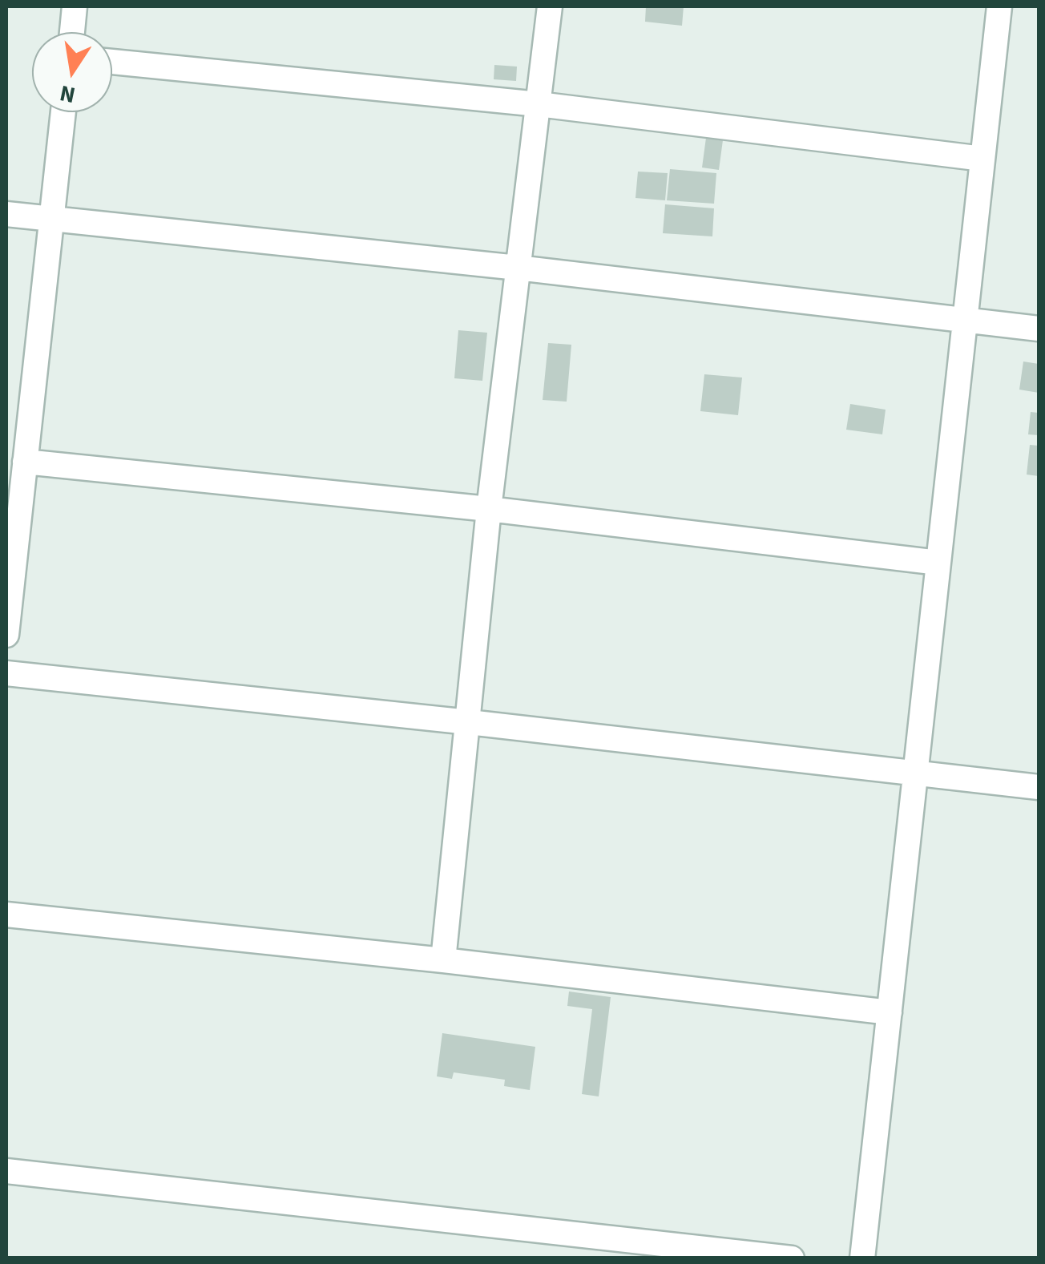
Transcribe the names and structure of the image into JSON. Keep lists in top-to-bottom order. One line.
{"north":"bottom"}
